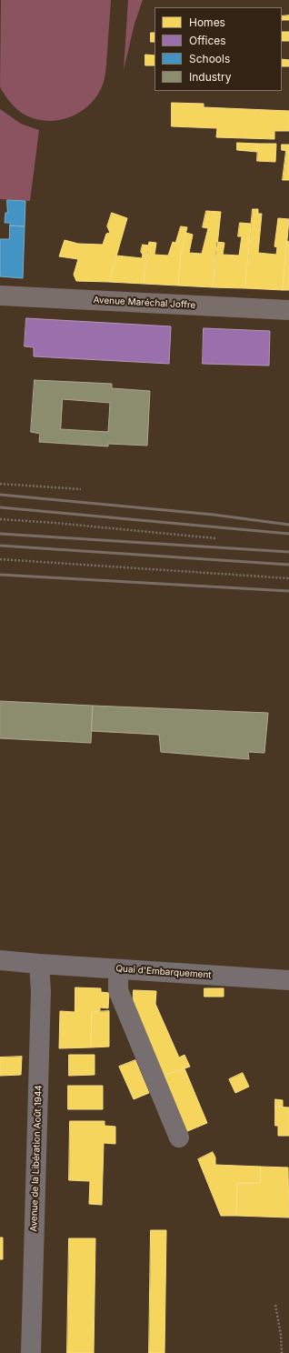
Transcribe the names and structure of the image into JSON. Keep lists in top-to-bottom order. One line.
{"streets":{"main road":["Avenue Maréchal Joffre"],"street":["Quai d'Embarquement","Avenue de la Libération Août 1944"]},"crossings":[["Quai d'Embarquement","Avenue de la Libération Août 1944"]],"legend":["Homes","Offices","Schools","Industry"]}
